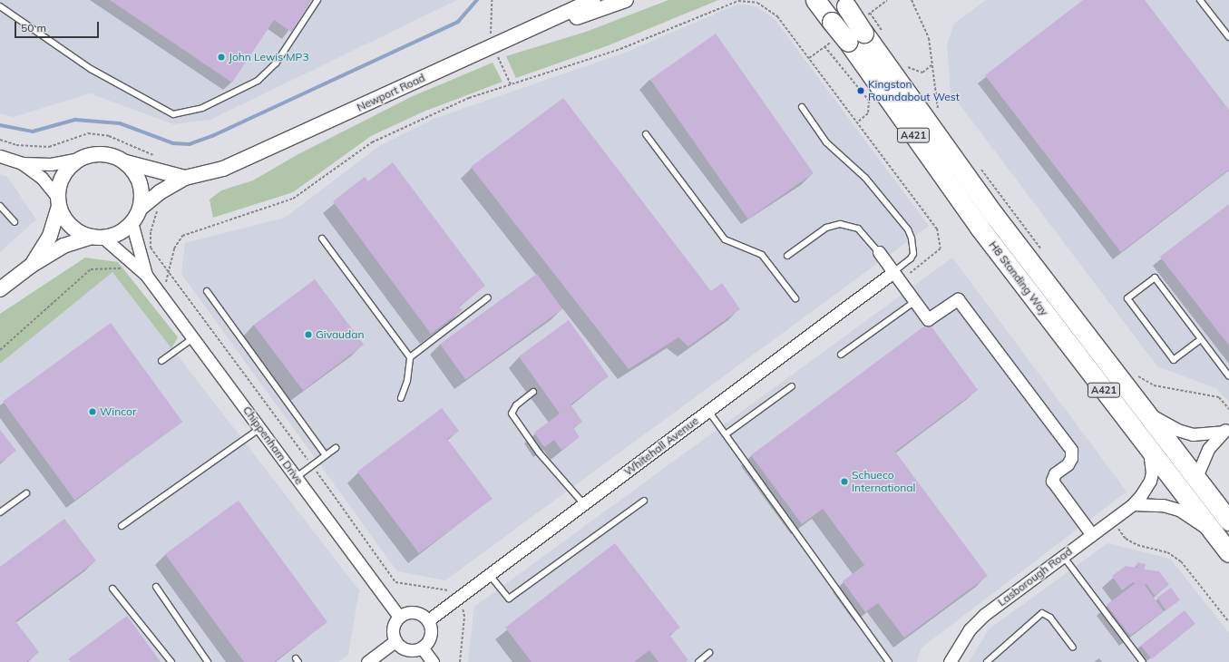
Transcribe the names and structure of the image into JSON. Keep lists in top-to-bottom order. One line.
{"streets":{"highway":["A421","H8 Standing Way"],"street":["Newport Road","Chippenham Drive","Whitehall Avenue","Lasborough Road"]},"crossings":[["Newport Road","Chippenham Drive"],["H8 Standing Way","Lasborough Road"],["Chippenham Drive","Whitehall Avenue"]],"places":["John Lewis MP3","Kingston Roundabout West","Givaudan","Wincor","Schueco International"],"scale_bar":"50 m"}
